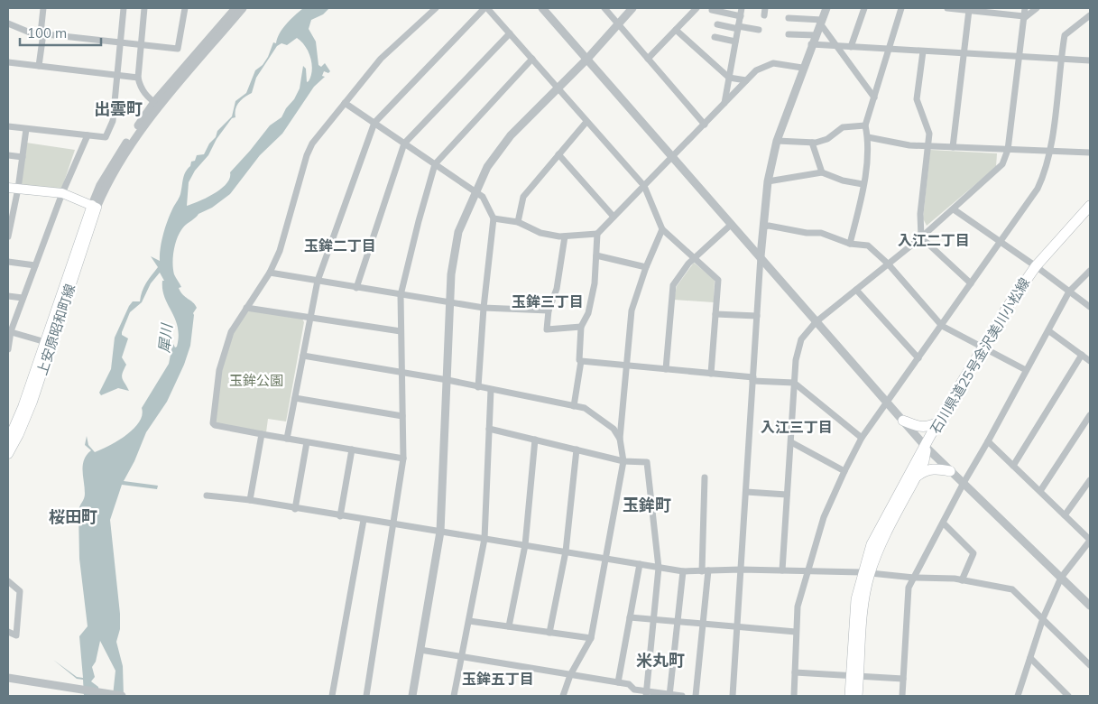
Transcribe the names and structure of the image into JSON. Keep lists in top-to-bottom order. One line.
{"streets":{"main road":["上安原昭和町線","石川県道25号金沢美川小松線"]},"districts":["出雲町","入江二丁目","玉鉾二丁目","玉鉾三丁目","入江三丁目","玉鉾町","桜田町","米丸町","玉鉾五丁目"],"water":["犀川"],"parks":["玉鉾公園"],"scale_bar":"100 m"}
